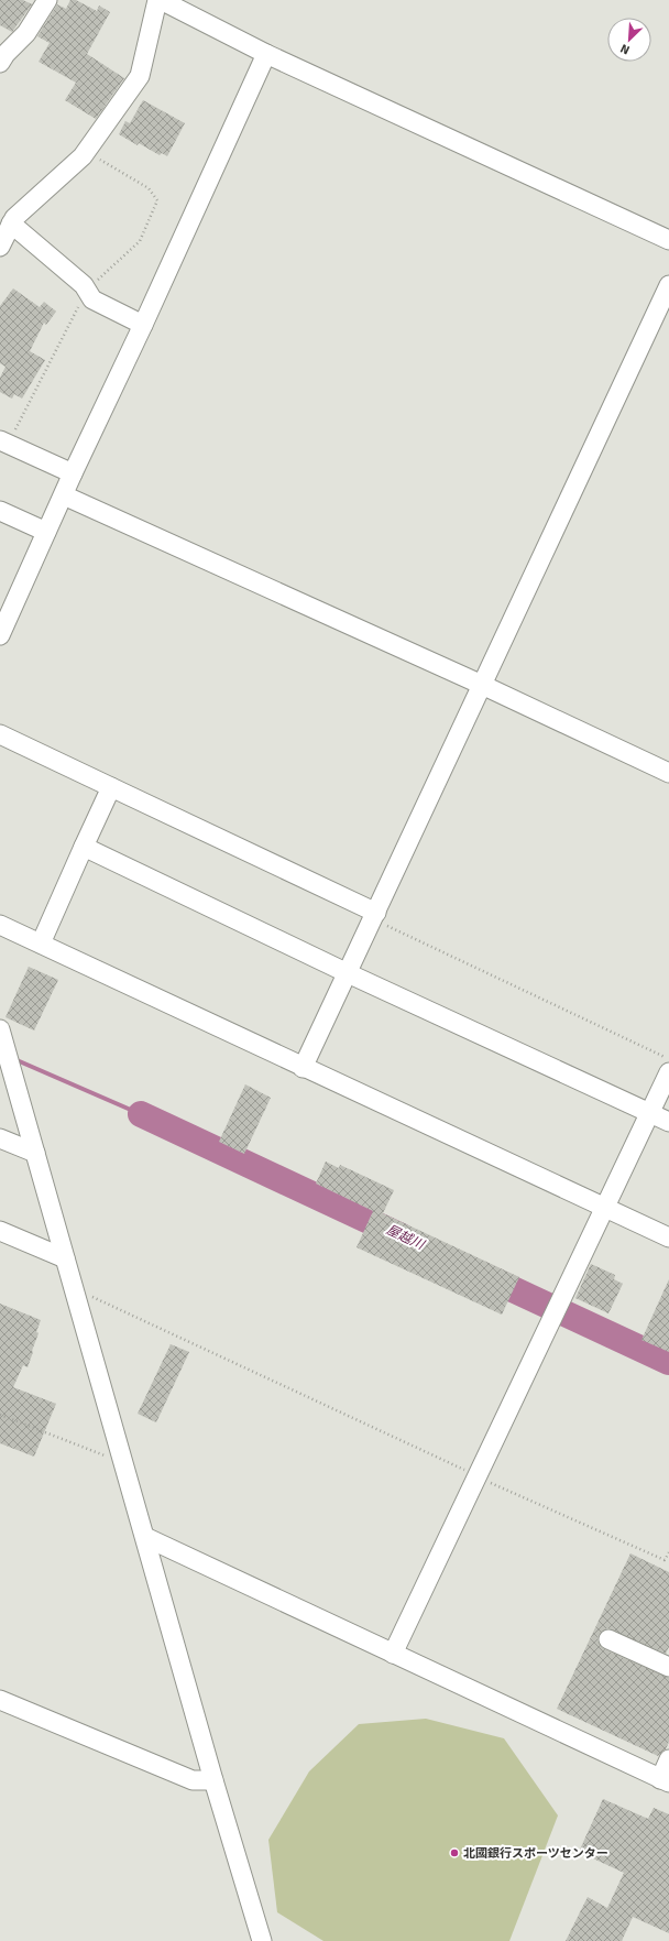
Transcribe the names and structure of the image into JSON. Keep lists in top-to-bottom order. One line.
{"water":["屋越川"],"places":["北國銀行スポーツセンター"],"north":"bottom left"}
